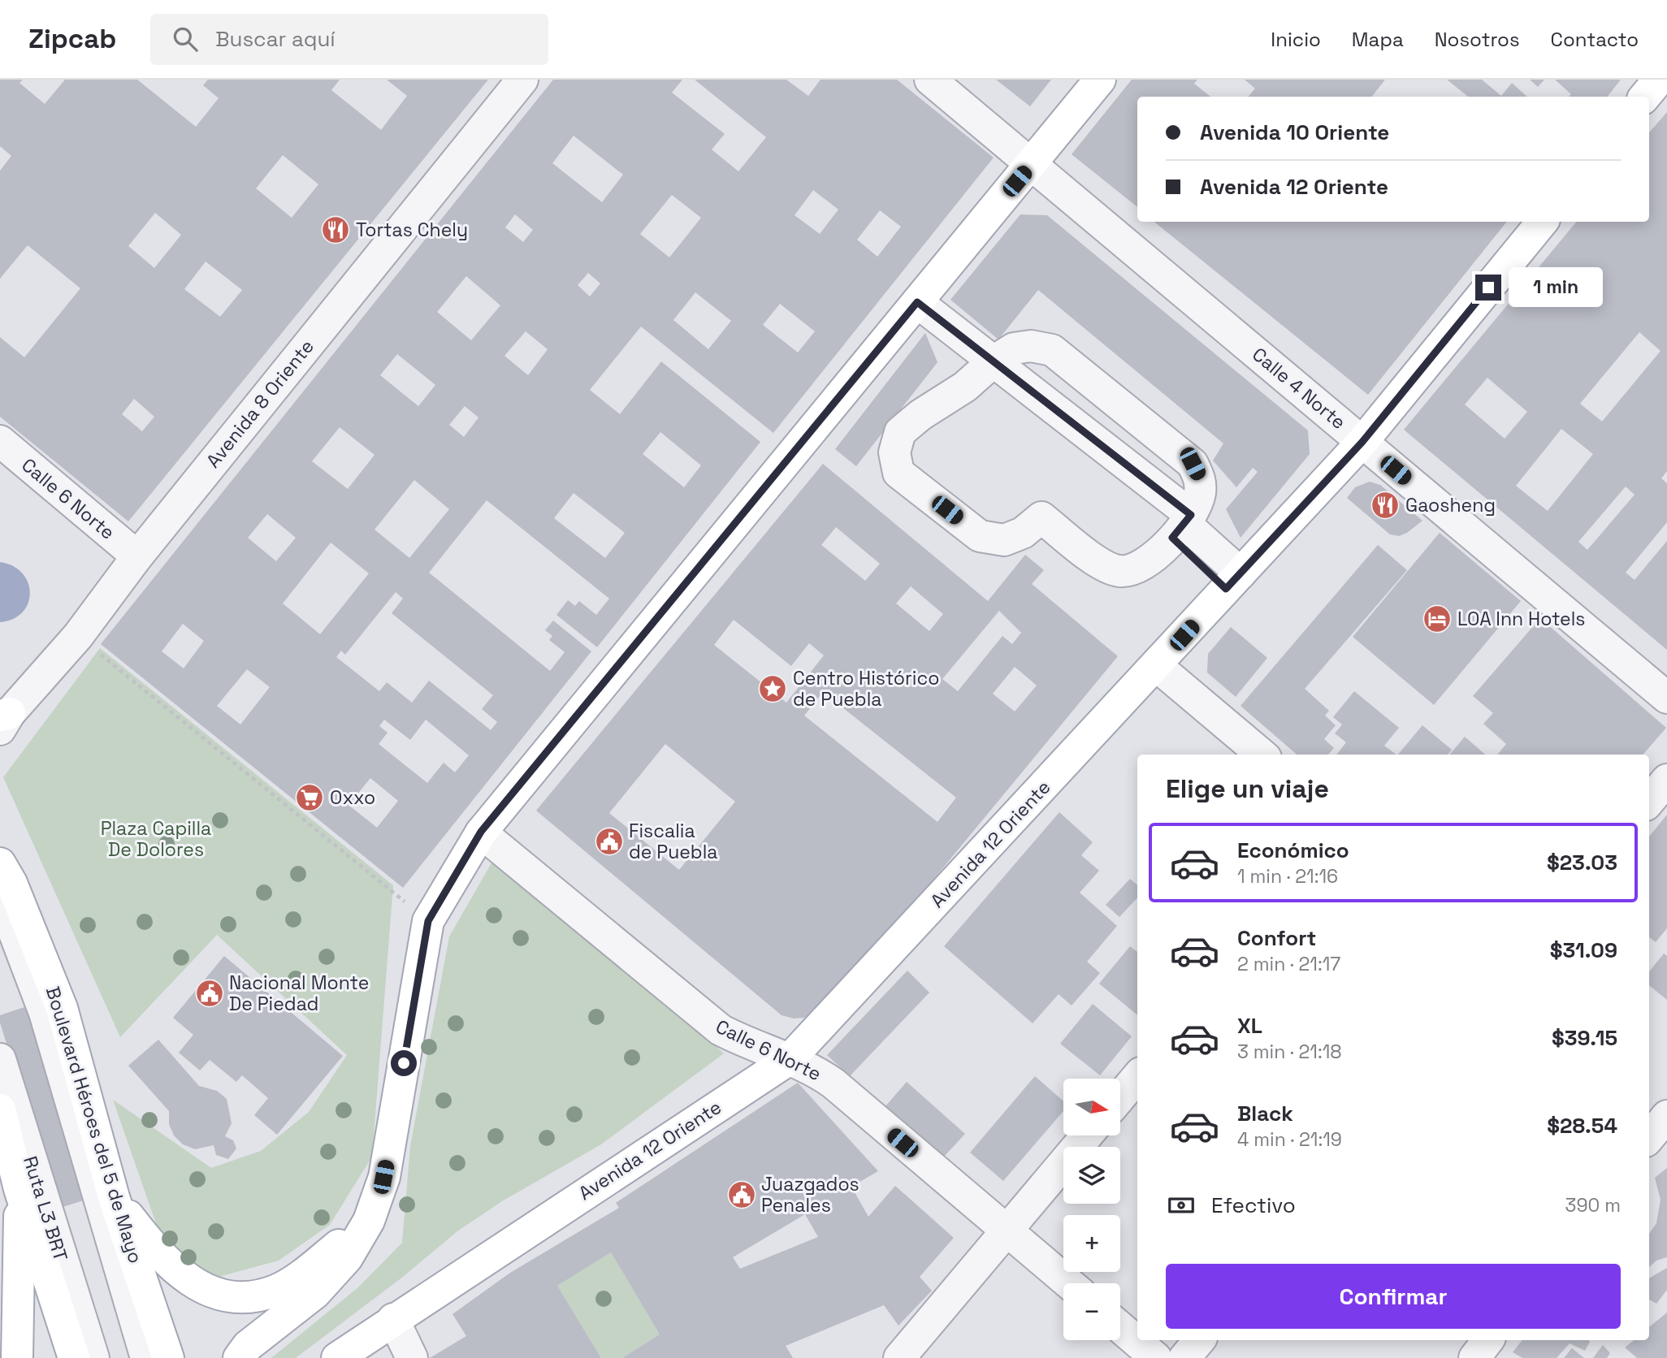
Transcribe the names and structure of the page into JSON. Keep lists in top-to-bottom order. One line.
{"streets":{"main road":["Avenida 12 Oriente","Boulevard Héroes del 5 de Mayo"],"street":["Calle 4 Norte","Avenida 8 Oriente","Calle 6 Norte","Ruta L3 BRT"]},"crossings":[["Calle 4 Norte","Avenida 12 Oriente"],["Avenida 8 Oriente","Calle 6 Norte"],["Calle 6 Norte","Avenida 12 Oriente"]],"parks":["Plaza Capilla De Dolores"],"places":{"restaurant":["Tortas Chely","Gaosheng"],"hotel":["LOA Inn Hotels"],"place":["Centro Histórico de Puebla"],"supermarket":["Oxxo"],"public building":["Fiscalia de Puebla","Nacional Monte De Piedad","Juazgados Penales"]},"north":"right","page":{"header":"Zipcab","search":"Buscar aquí","nav":["Inicio","Mapa","Nosotros","Contacto"],"banner":["Avenida 10 Oriente","Avenida 12 Oriente"],"bubble":"1 min","heading":"Elige un viaje","list":[{"name":"Económico","note":"1 min · 21:16","value":"$23.03"},{"name":"Confort","note":"2 min · 21:17","value":"$31.09"},{"name":"XL","note":"3 min · 21:18","value":"$39.15"},{"name":"Black","note":"4 min · 21:19","value":"$28.54"}],"map_buttons":["+","−"],"pay":["Efectivo","390 m"],"buttons":"Confirmar"}}
